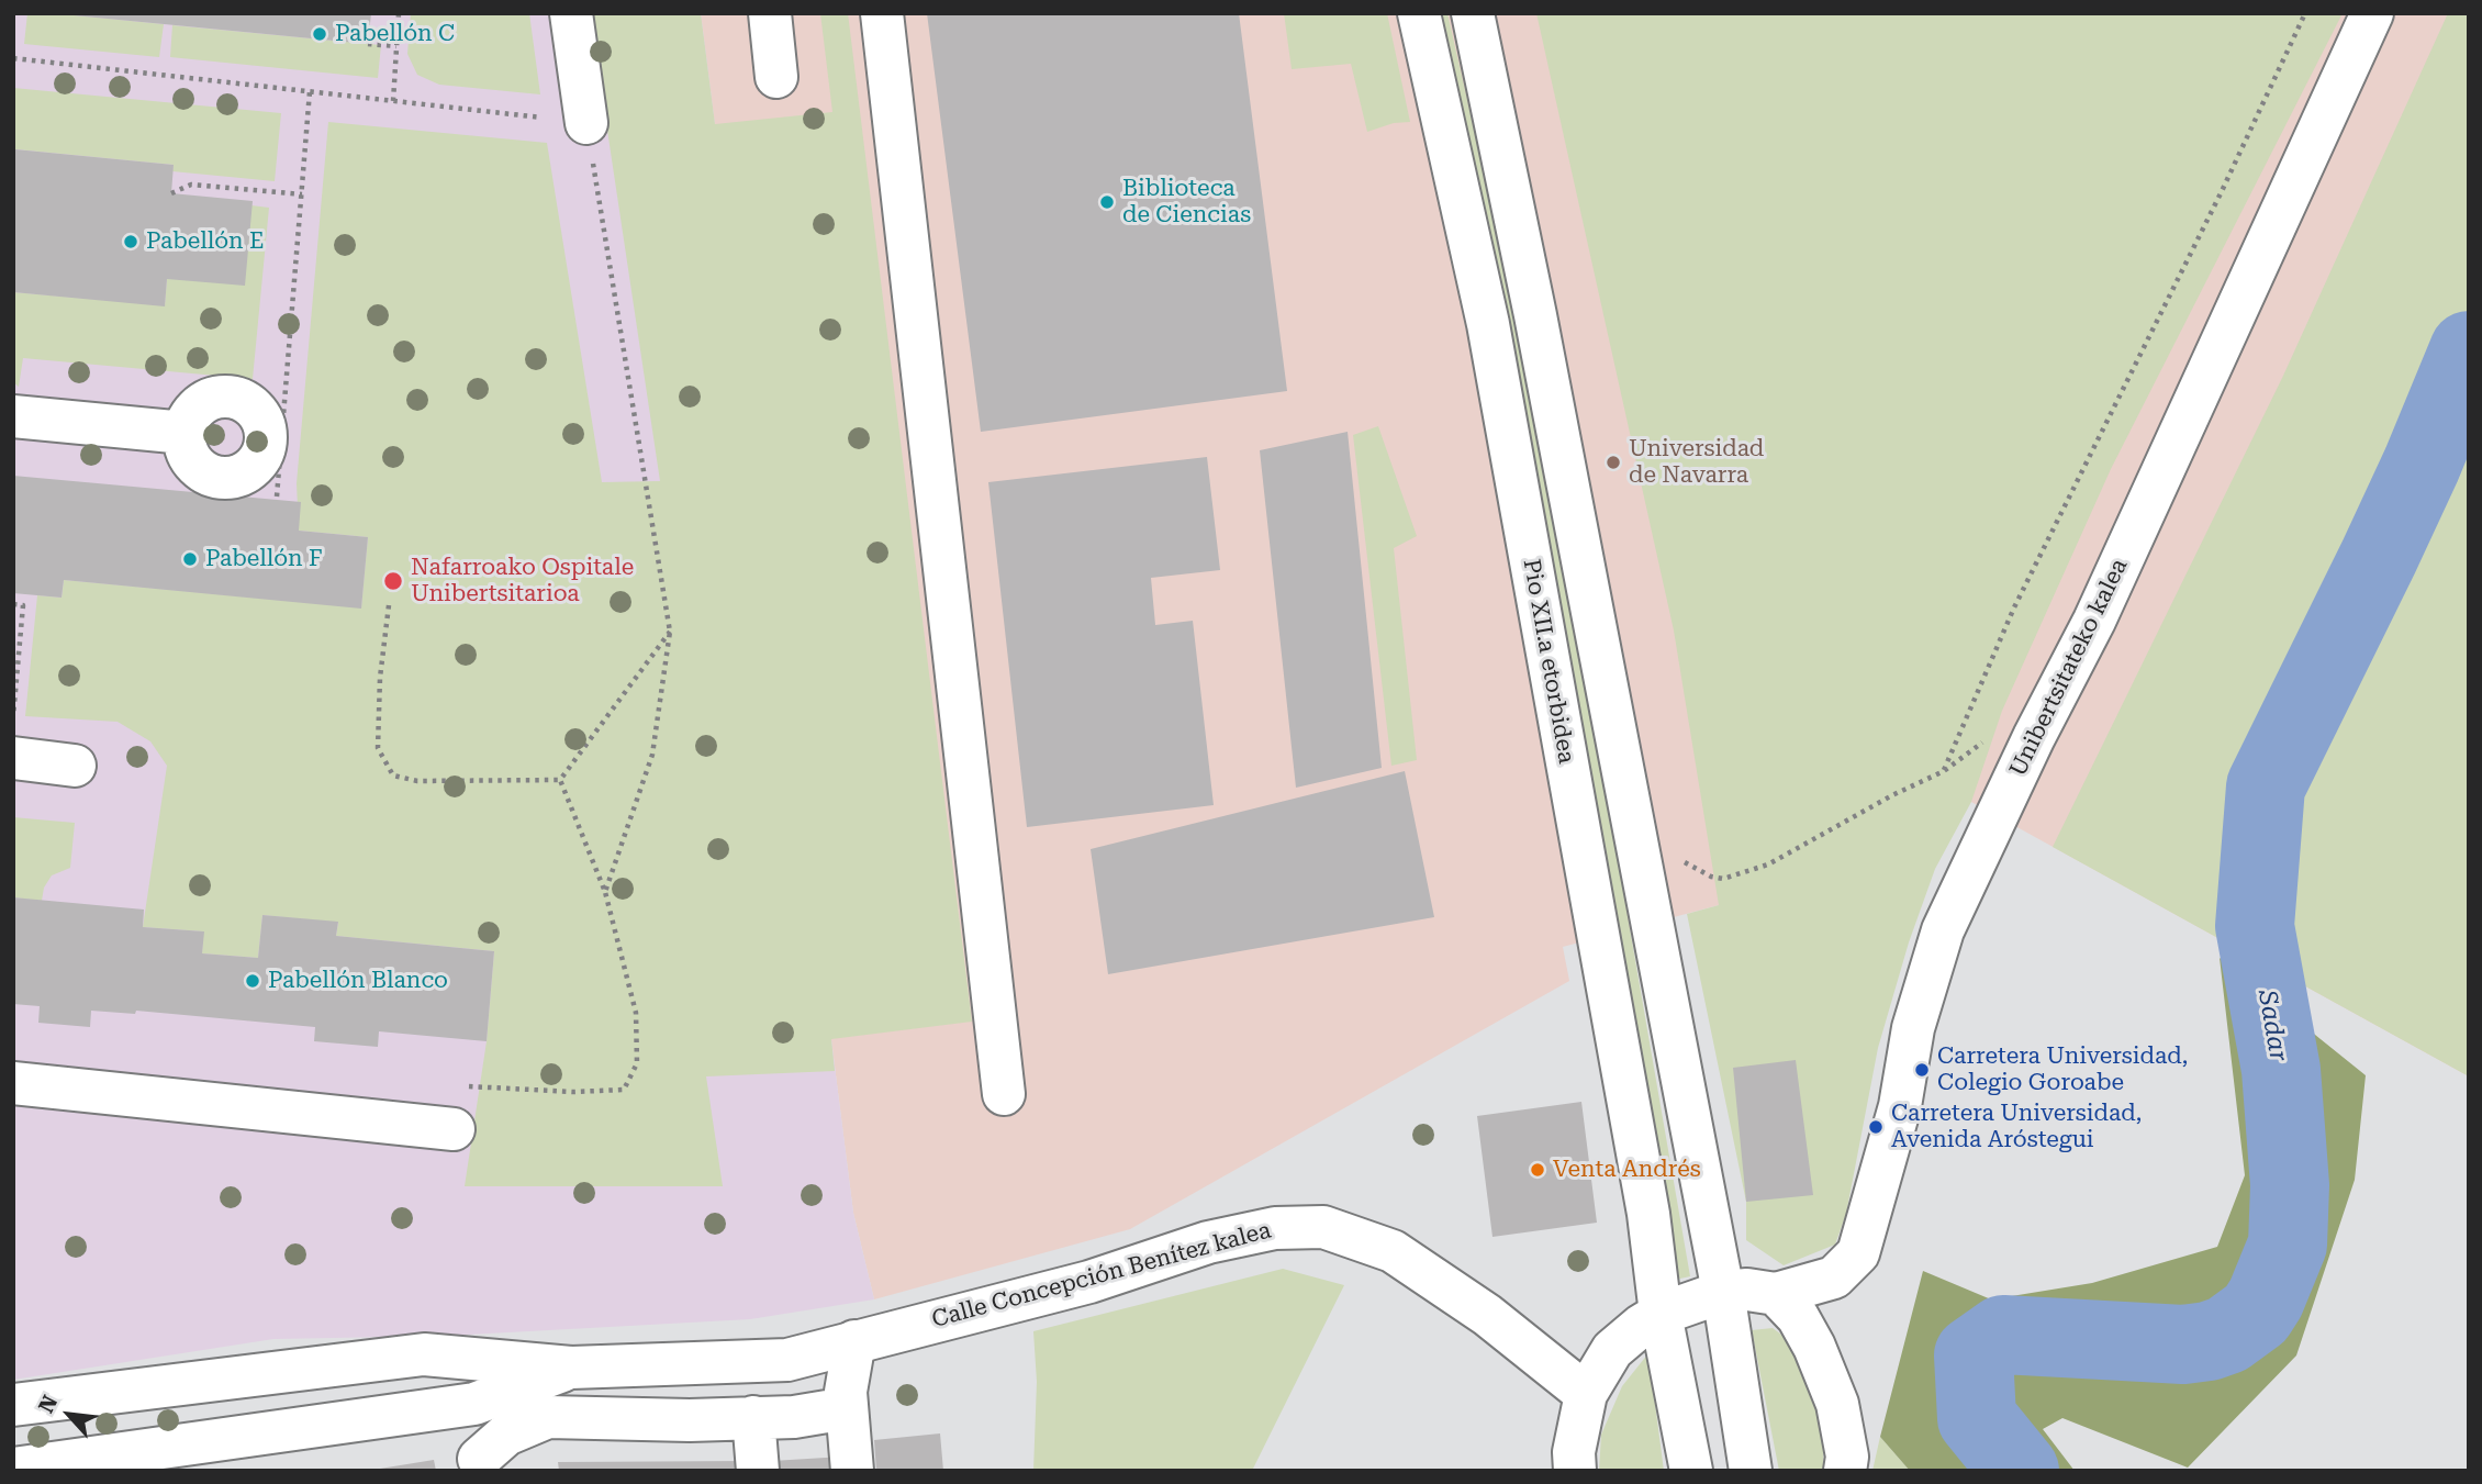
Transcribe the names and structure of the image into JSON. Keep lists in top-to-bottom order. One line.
{"streets":{"main road":["Pio XII.a etorbidea","Unibertsitateko kalea","Calle Concepción Benítez kalea"]},"water":["Sadar"],"places":["Pabellón C","Biblioteca de Ciencias","Pabellón E","Universidad de Navarra","Pabellón F","Nafarroako Ospitale Unibertsitarioa","Pabellón Blanco","Carretera Universidad, Colegio Goroabe","Carretera Universidad, Avenida Aróstegui","Venta Andrés"],"north":"top left"}
